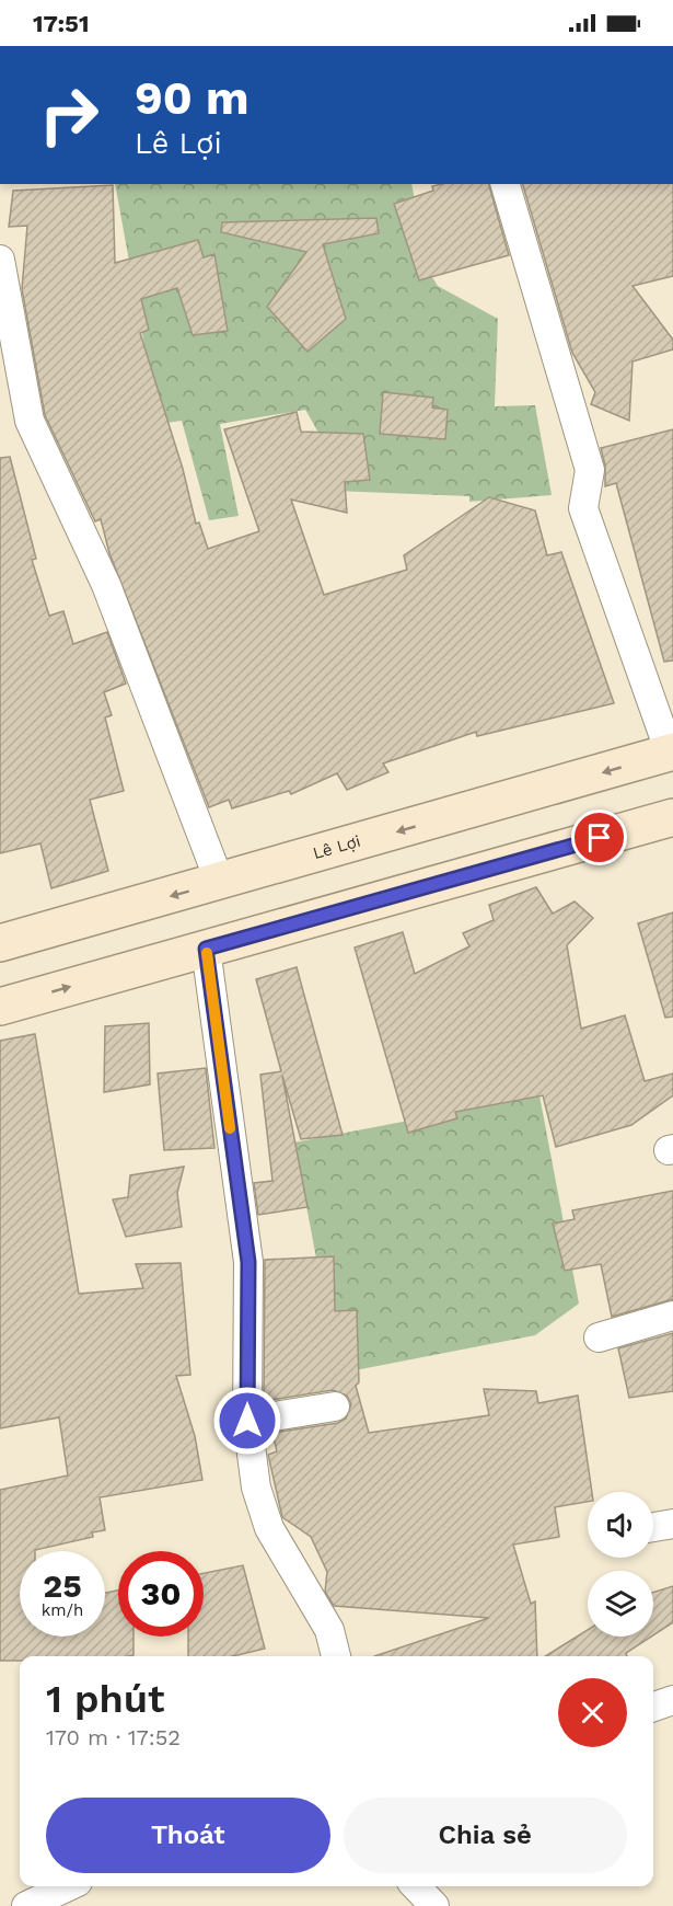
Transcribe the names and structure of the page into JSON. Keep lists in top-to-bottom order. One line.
{"streets":{"main road":["Lê Lợi"]},"page":{"status":"17:51","turn":["90 m","Lê Lợi"],"speed":"25 km/h","limit":"30","heading":["1 phút","170 m · 17:52"],"buttons":["Thoát","Chia sẻ"]}}
